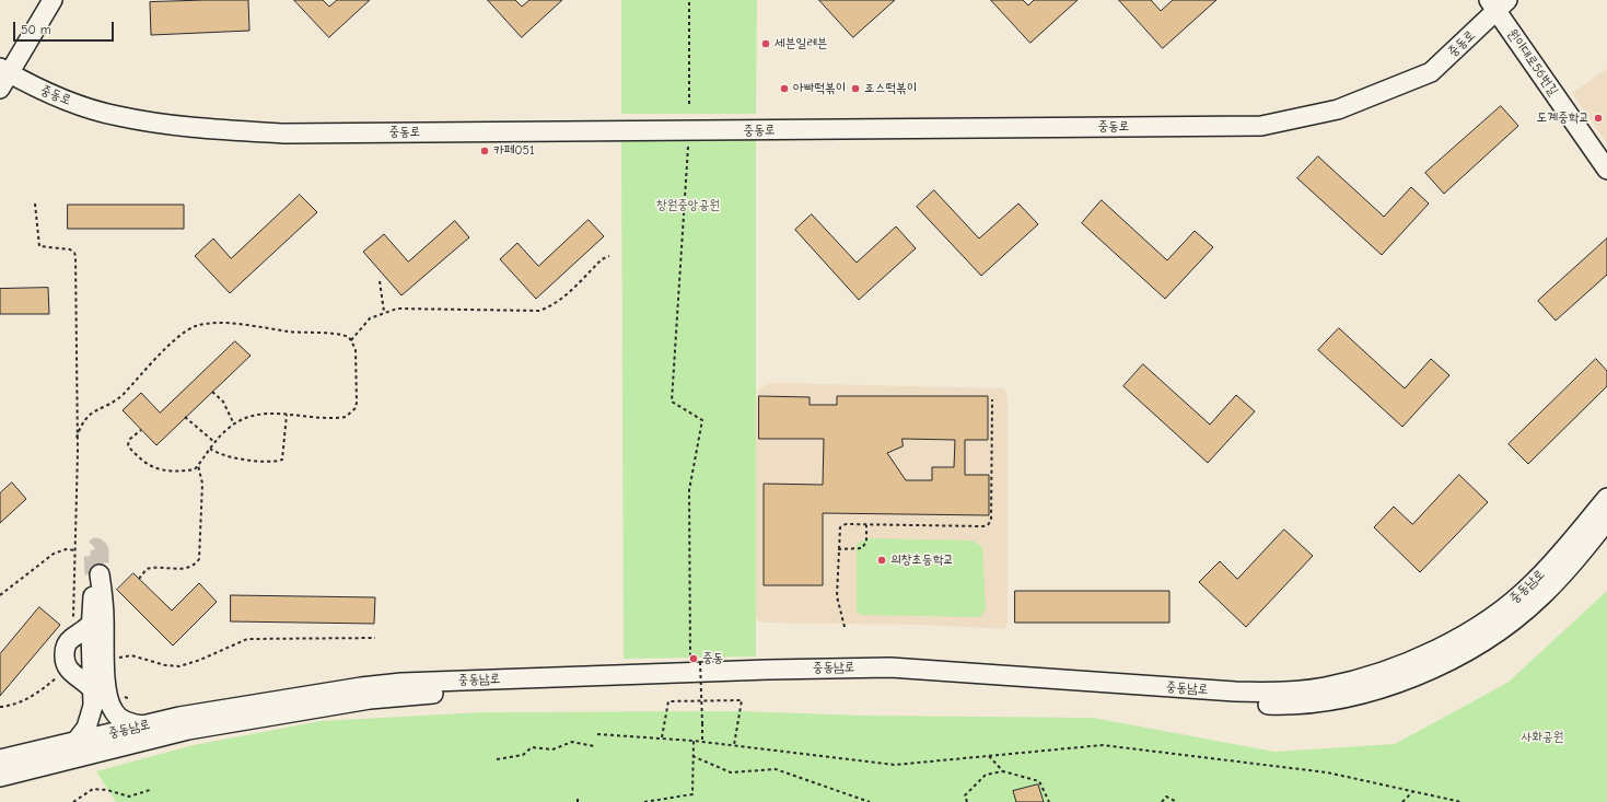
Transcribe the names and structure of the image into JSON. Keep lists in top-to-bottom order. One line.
{"streets":{"street":["중동로","원이대로56번길","중동남로"]},"crossings":[["중동로","원이대로56번길"]],"parks":["창원중앙공원","사화공원"],"places":["세븐일레븐","아빠떡볶이","죠스떡볶이","도계중학교","카페051","의창초등학교","중동"],"scale_bar":"50 m"}
